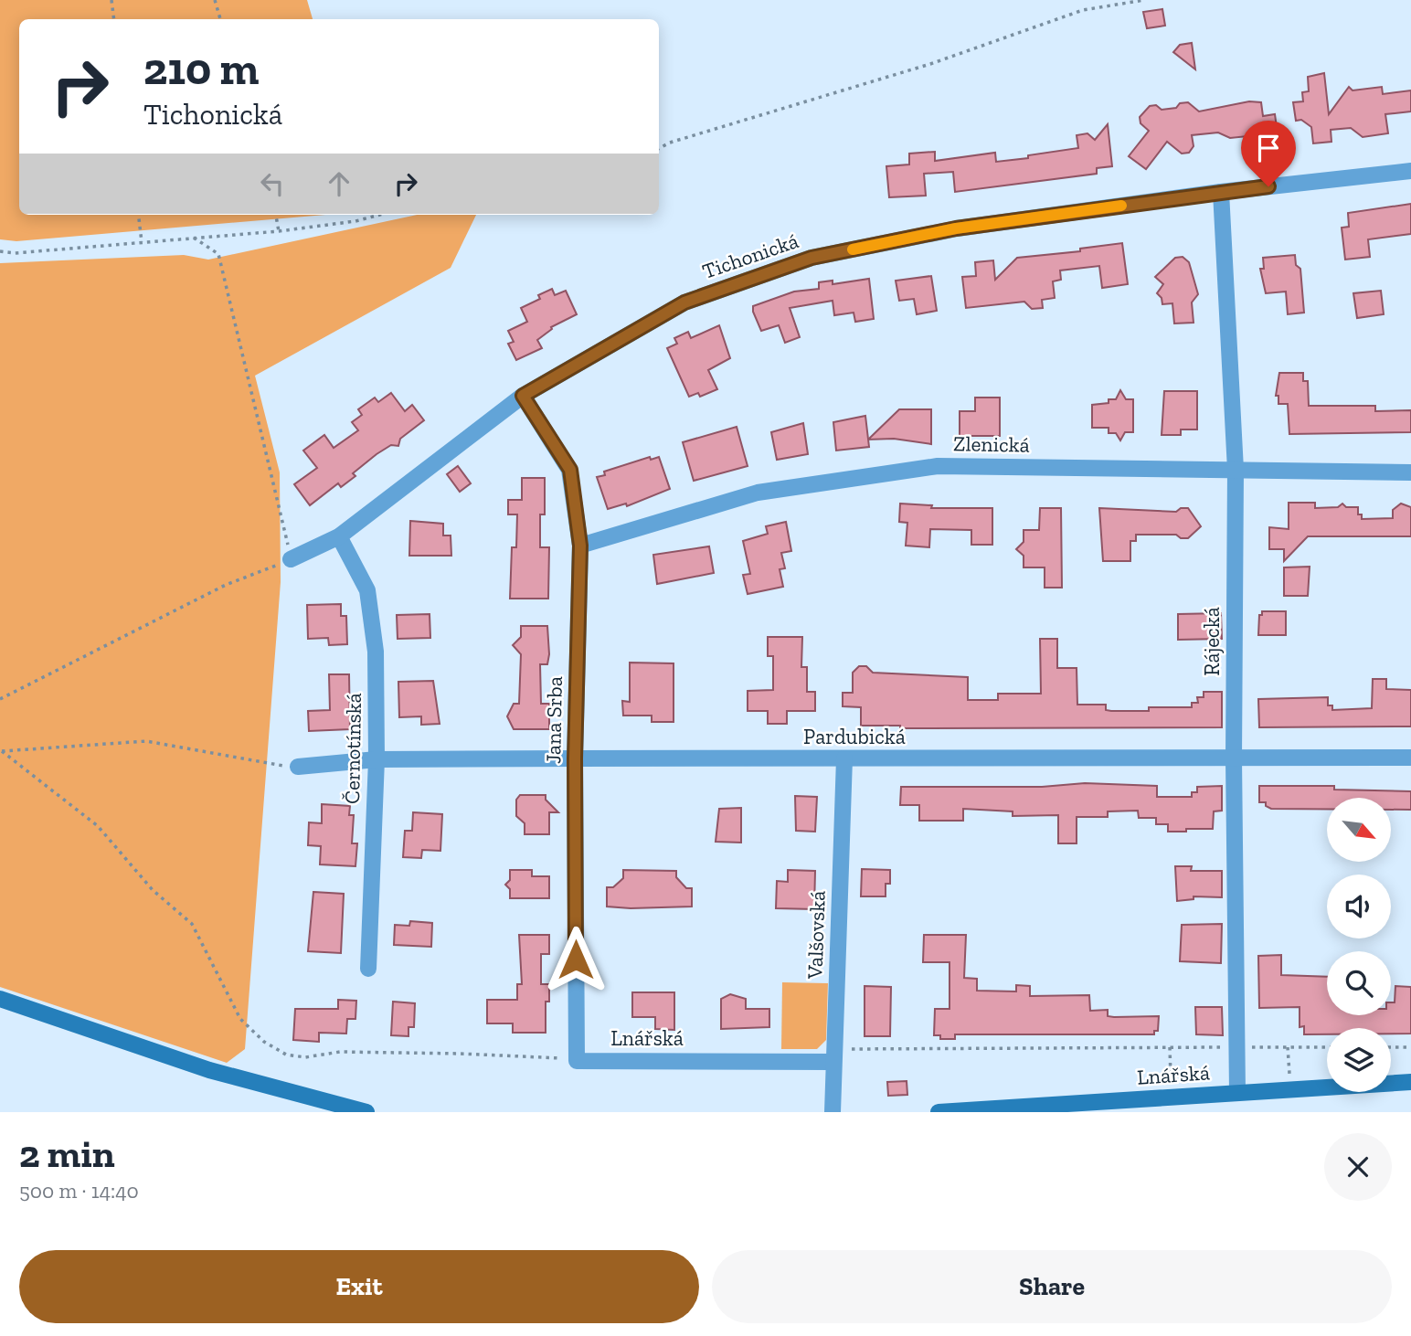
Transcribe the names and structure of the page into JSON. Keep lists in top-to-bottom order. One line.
{"streets":{"street":["Tichonická","Zlenická","Rájecká","Jana Srba","Pardubická","Černotínská","Valšovská","Lnářská"]},"crossings":[["Tichonická","Rájecká"],["Tichonická","Jana Srba"],["Tichonická","Černotínská"],["Zlenická","Rájecká"],["Zlenická","Jana Srba"],["Rájecká","Pardubická"],["Rájecká","Lnářská"],["Jana Srba","Pardubická"],["Jana Srba","Lnářská"],["Pardubická","Černotínská"],["Pardubická","Valšovská"],["Valšovská","Lnářská"]],"north":"bottom right","page":{"turn":["210 m","Tichonická"],"heading":["2 min","500 m · 14:40"],"buttons":["Exit","Share"]}}
